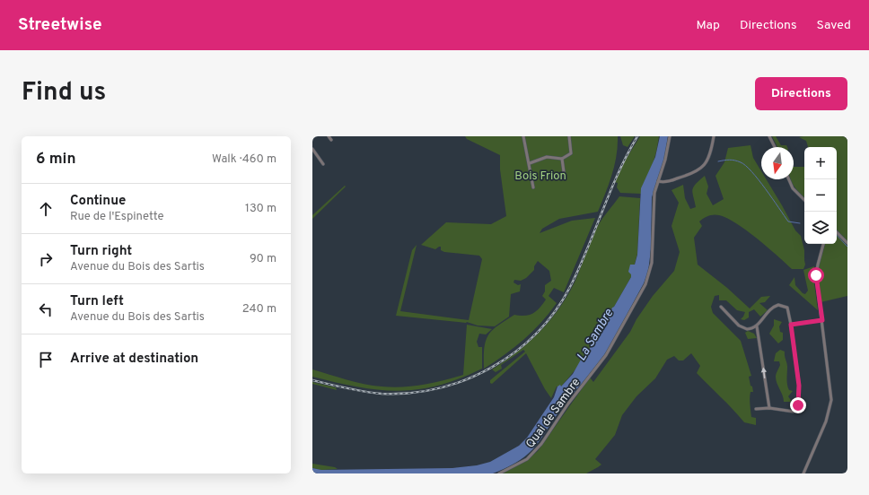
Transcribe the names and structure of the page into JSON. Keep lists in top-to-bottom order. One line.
{"streets":{"street":["Quai de Sambre"]},"water":["La Sambre"],"parks":["Bois Frion"],"north":"bottom","page":{"header":"Streetwise","nav":["Map","Directions","Saved"],"title":"Find us","buttons":"Directions","heading":["6 min","Walk · 460 m"],"map_buttons":["+","−"],"list":[["Continue","Rue de l'Espinette","130 m"],["Turn right","Avenue du Bois des Sartis","90 m"],["Turn left","Avenue du Bois des Sartis","240 m"],"Arrive at destination"]}}
